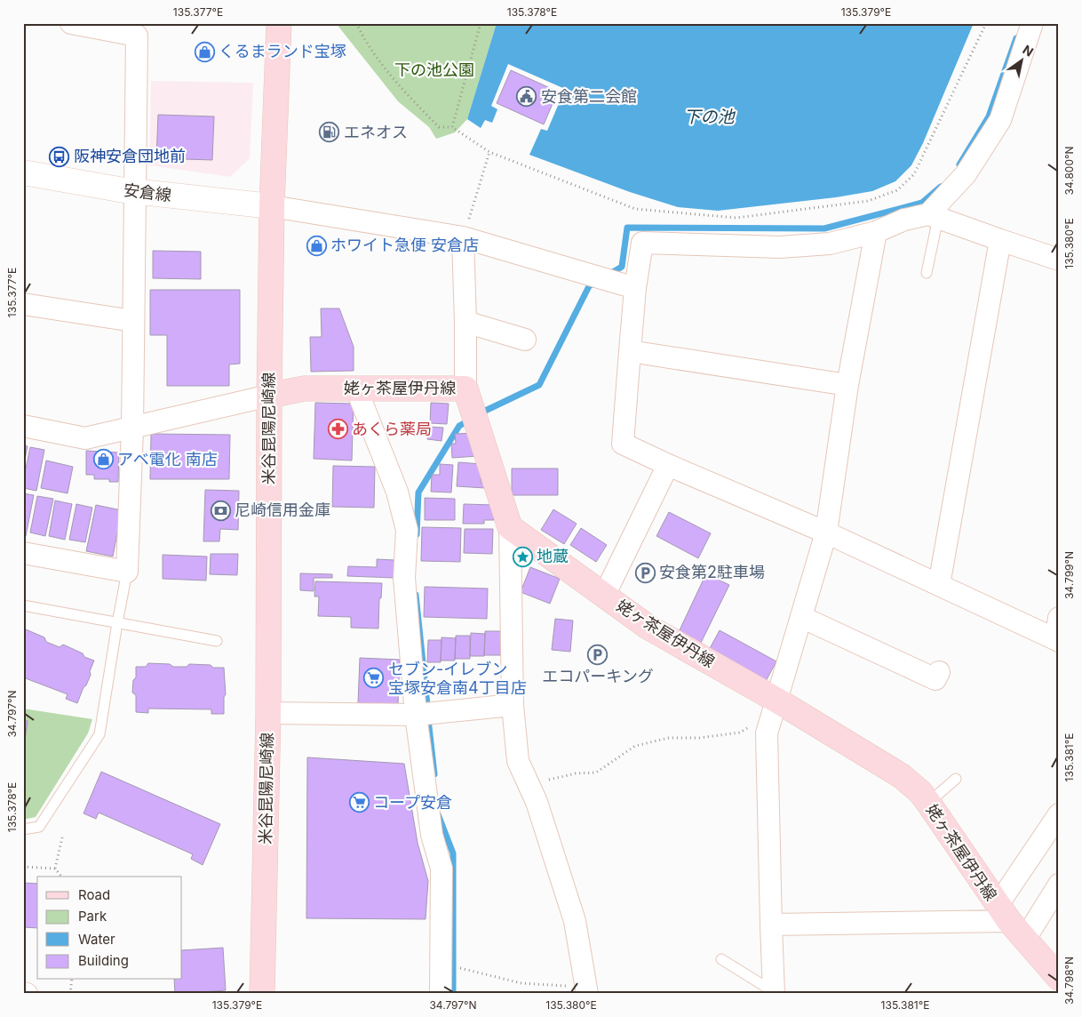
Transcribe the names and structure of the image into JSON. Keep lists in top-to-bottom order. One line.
{"streets":{"main road":["姥ヶ茶屋伊丹線","米谷昆陽尼崎線"],"street":["安倉線"]},"crossings":[["安倉線","米谷昆陽尼崎線"],["姥ヶ茶屋伊丹線","米谷昆陽尼崎線"]],"water":["下の池"],"parks":["下の池公園"],"places":{"shop":["くるまランド宝塚","ホワイト急便 安倉店","アベ電化 南店"],"public building":["安食第二会館"],"fuel station":["エネオス"],"bus stop":["阪神安倉団地前"],"pharmacy":["あくら薬局"],"bank":["尼崎信用金庫"],"place":["地蔵"],"parking":["安食第2駐車場","エコパーキング"],"supermarket":["セブン-イレブン 宝塚安倉南4丁目店","コープ安倉"]},"legend":["Road","Park","Water","Building"],"north":"top right","coordinates":["135.377°E","135.378°E","135.379°E","34.800°N","135.380°E","34.799°N","34.797°N","135.381°E","34.798°N"]}
